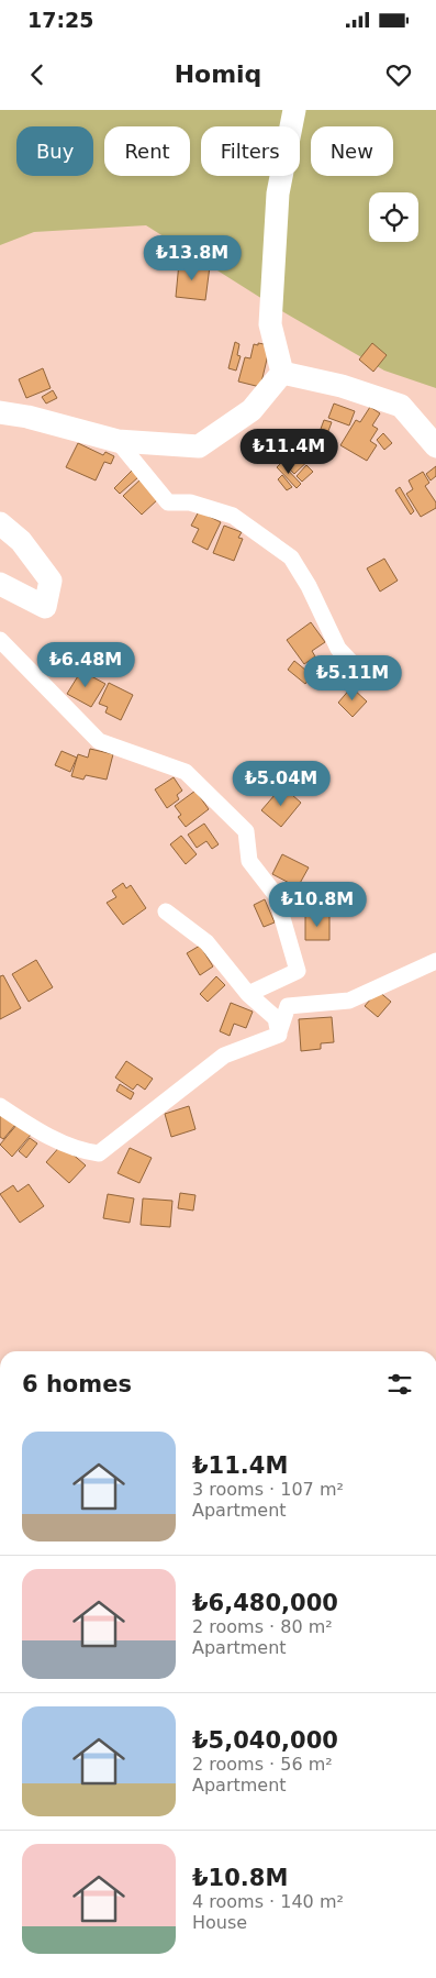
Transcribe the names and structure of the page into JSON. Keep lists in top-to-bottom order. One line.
{"page":{"status":"17:25","header":"Homiq","chip":["Buy","Rent","Filters","New"],"price":["₺13.8M","₺11.4M","₺6.48M","₺5.11M","₺5.04M","₺10.8M"],"heading":"6 homes","list":[{"name":"₺11.4M","note":"3 rooms · 107 m² · Apartment"},{"name":"₺6,480,000","note":"2 rooms · 80 m² · Apartment"},{"name":"₺5,040,000","note":"2 rooms · 56 m² · Apartment"},{"name":"₺10.8M","note":"4 rooms · 140 m² · House"}]}}
